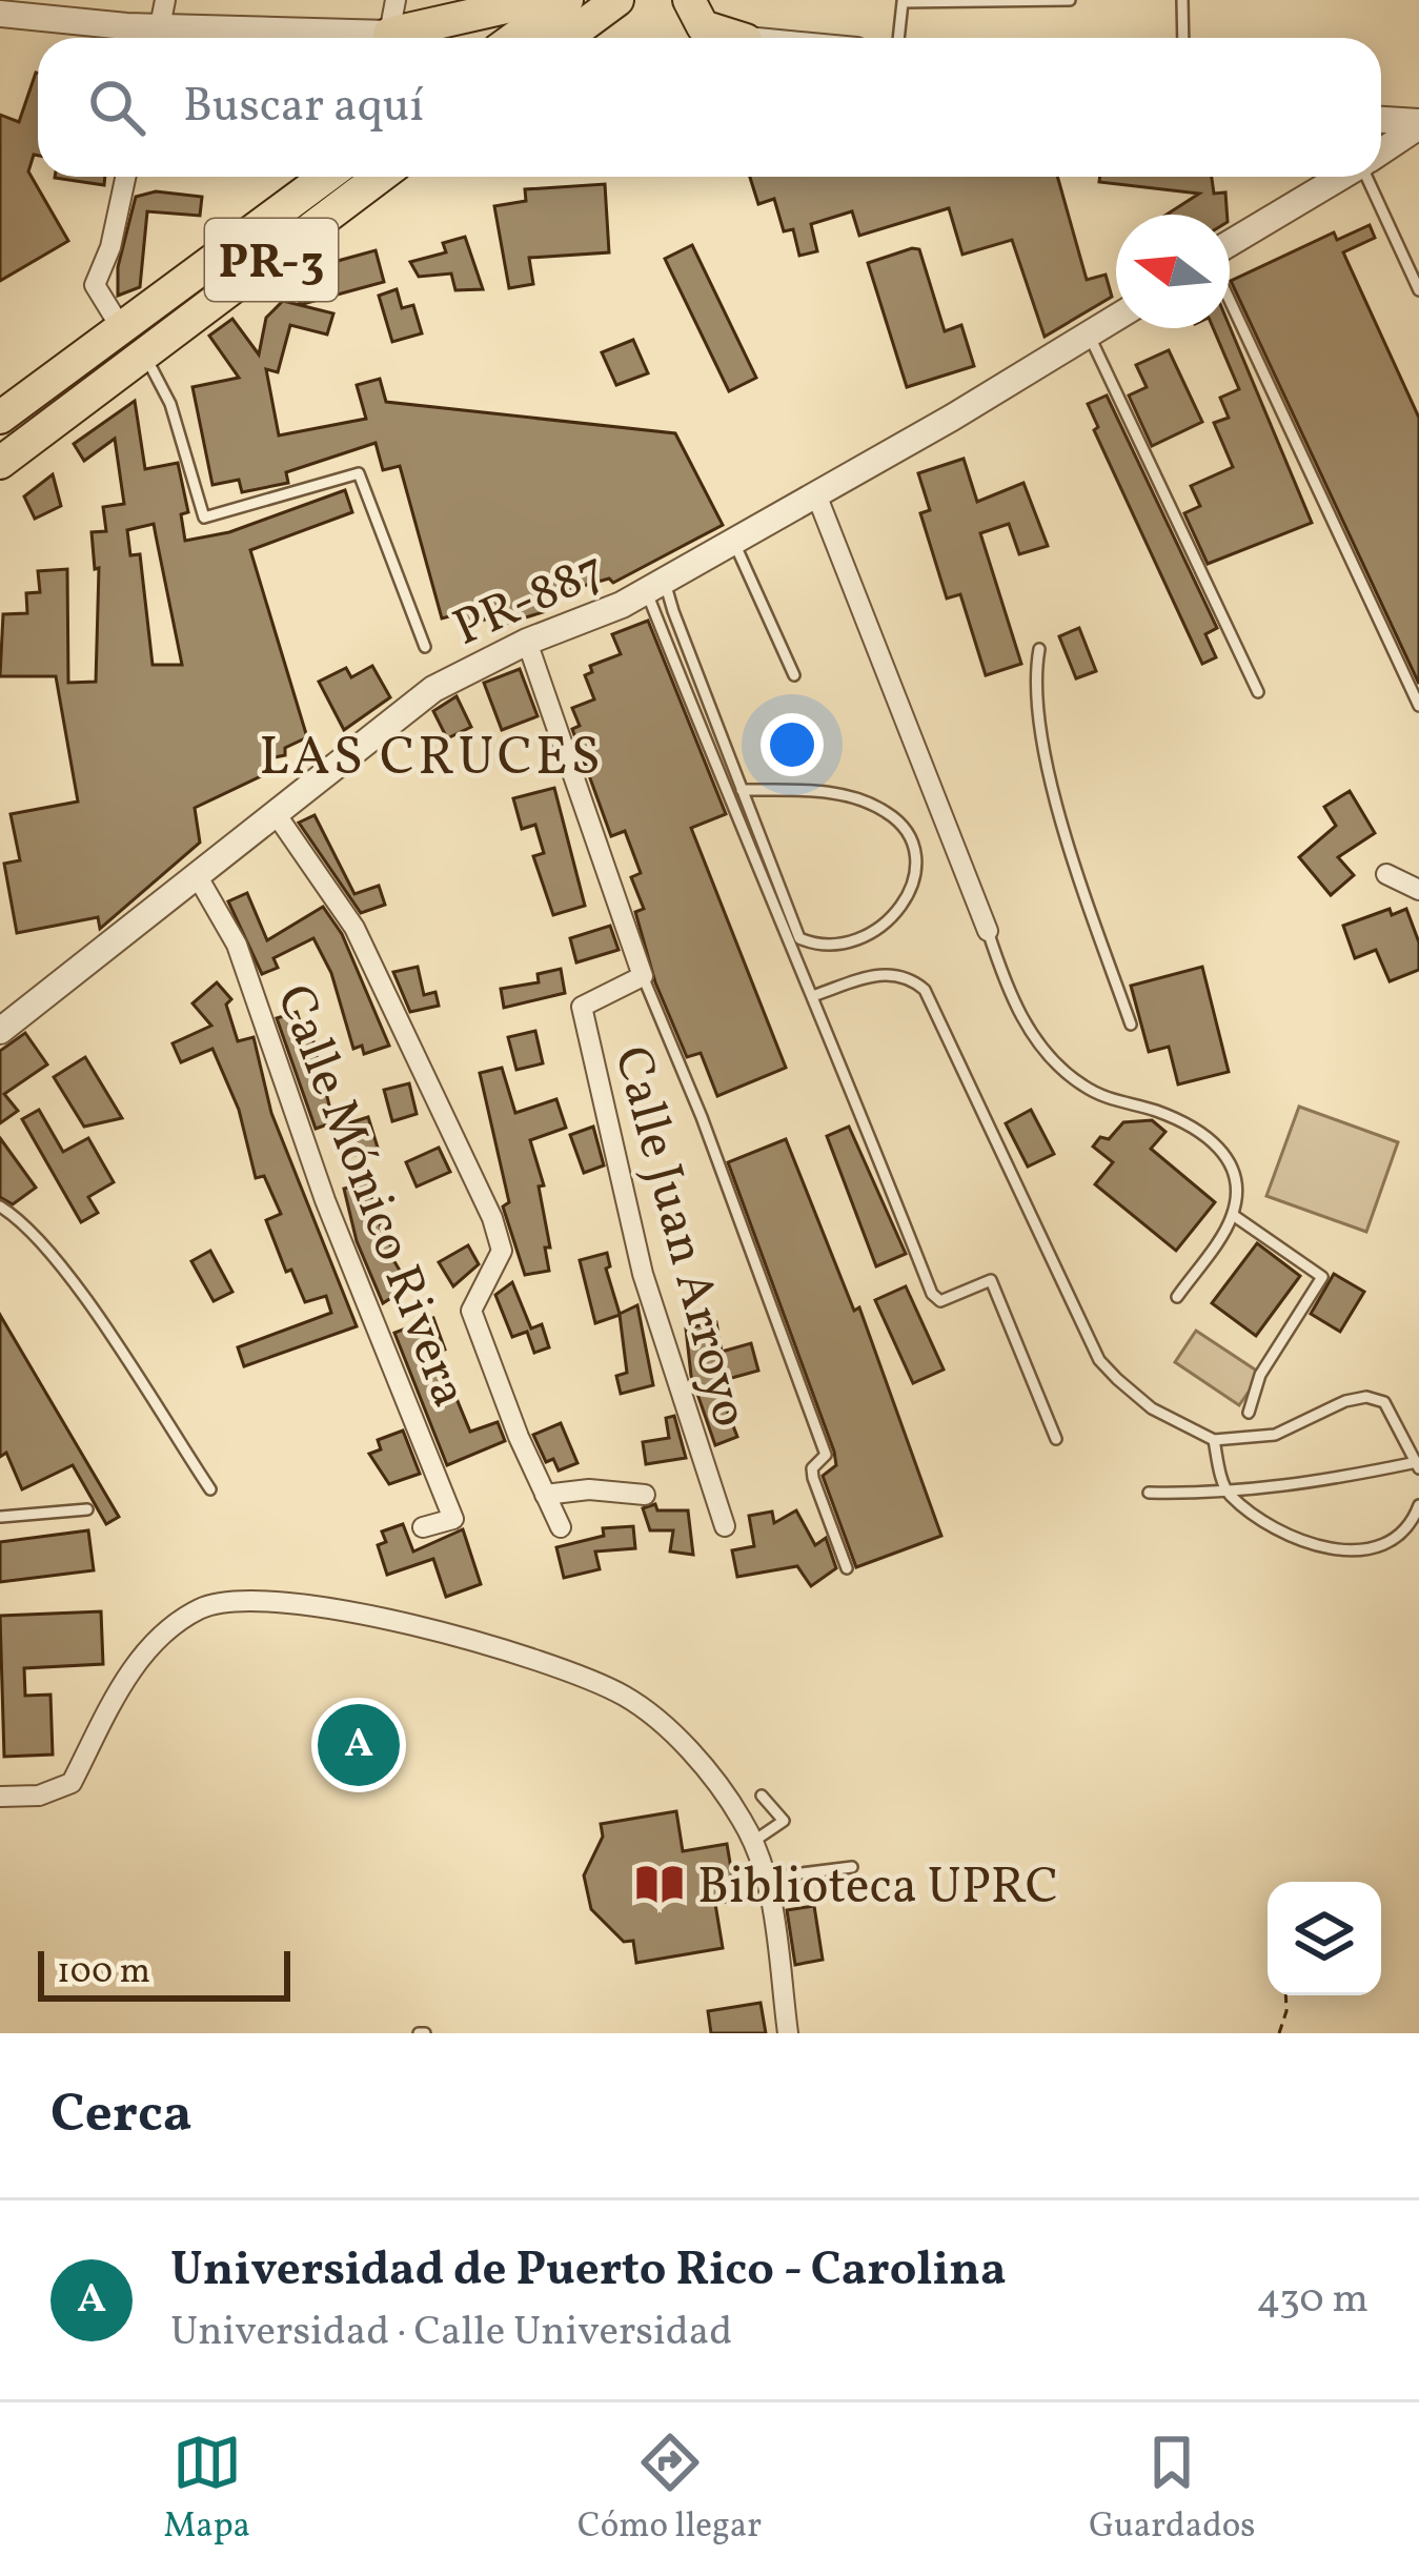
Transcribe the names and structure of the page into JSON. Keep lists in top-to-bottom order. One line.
{"streets":{"highway":["PR-3"],"street":["PR-887","Calle Mónico Rivera","Calle Juan Arroyo"]},"crossings":[["PR-887","Calle Mónico Rivera"],["PR-887","Calle Juan Arroyo"]],"districts":["LAS CRUCES"],"places":{"library":["Biblioteca UPRC"]},"scale_bar":"100 m","north":"left","page":{"search":"Buscar aquí","pins":"A","scale":"100 m","heading":"Cerca","list":[{"mark":"A","name":"Universidad de Puerto Rico - Carolina","note":"Universidad · Calle Universidad","value":"430 m"}],"nav":["Mapa","Cómo llegar","Guardados"]}}
